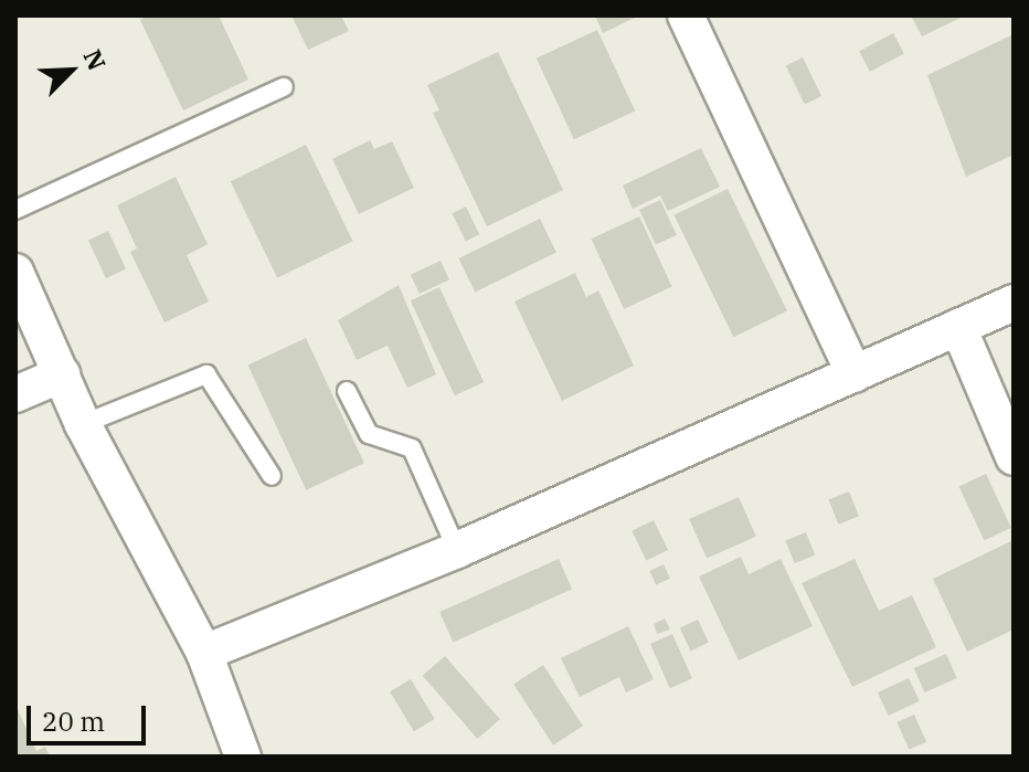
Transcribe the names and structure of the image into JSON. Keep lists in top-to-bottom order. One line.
{"scale_bar":"20 m","north":"top right"}
